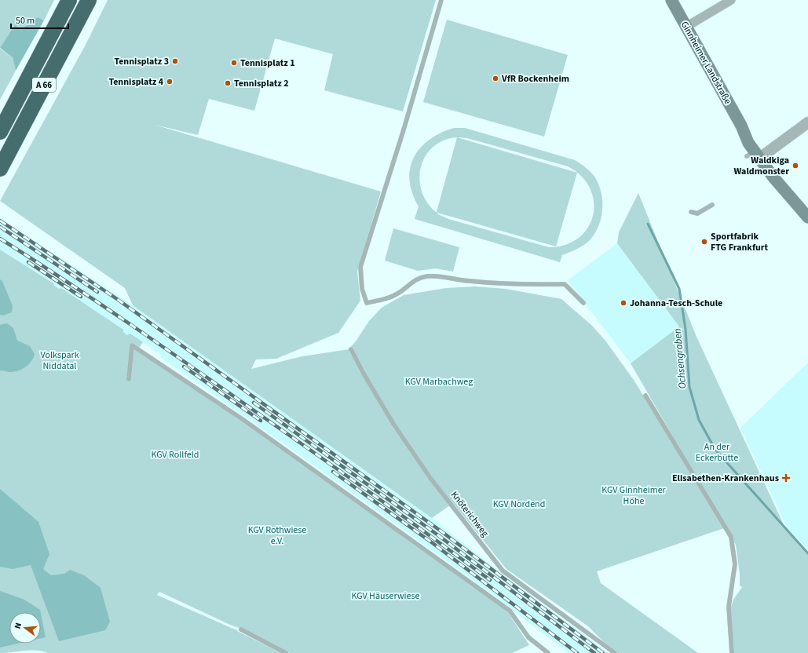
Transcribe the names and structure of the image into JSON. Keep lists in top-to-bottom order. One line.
{"streets":{"highway":["A 66"],"main road":["Ginnheimer Landstraße"],"lane":["Knöterichweg"]},"water":["Ochsengraben"],"parks":["Volkspark Niddatal","KGV Marbachweg","An der Eckerbütte","KGV Rollfeld","KGV Ginnheimer Höhe","KGV Nordend","KGV Rothwiese e.V.","KGV Häuserwiese"],"places":{"other":["Tennisplatz 3","Tennisplatz 1","VfR Bockenheim","Tennisplatz 4","Tennisplatz 2","Waldkiga Waldmonster","Sportfabrik FTG Frankfurt","Johanna-Tesch-Schule"],"health":["Elisabethen-Krankenhaus"]},"scale_bar":"50 m","north":"left"}
